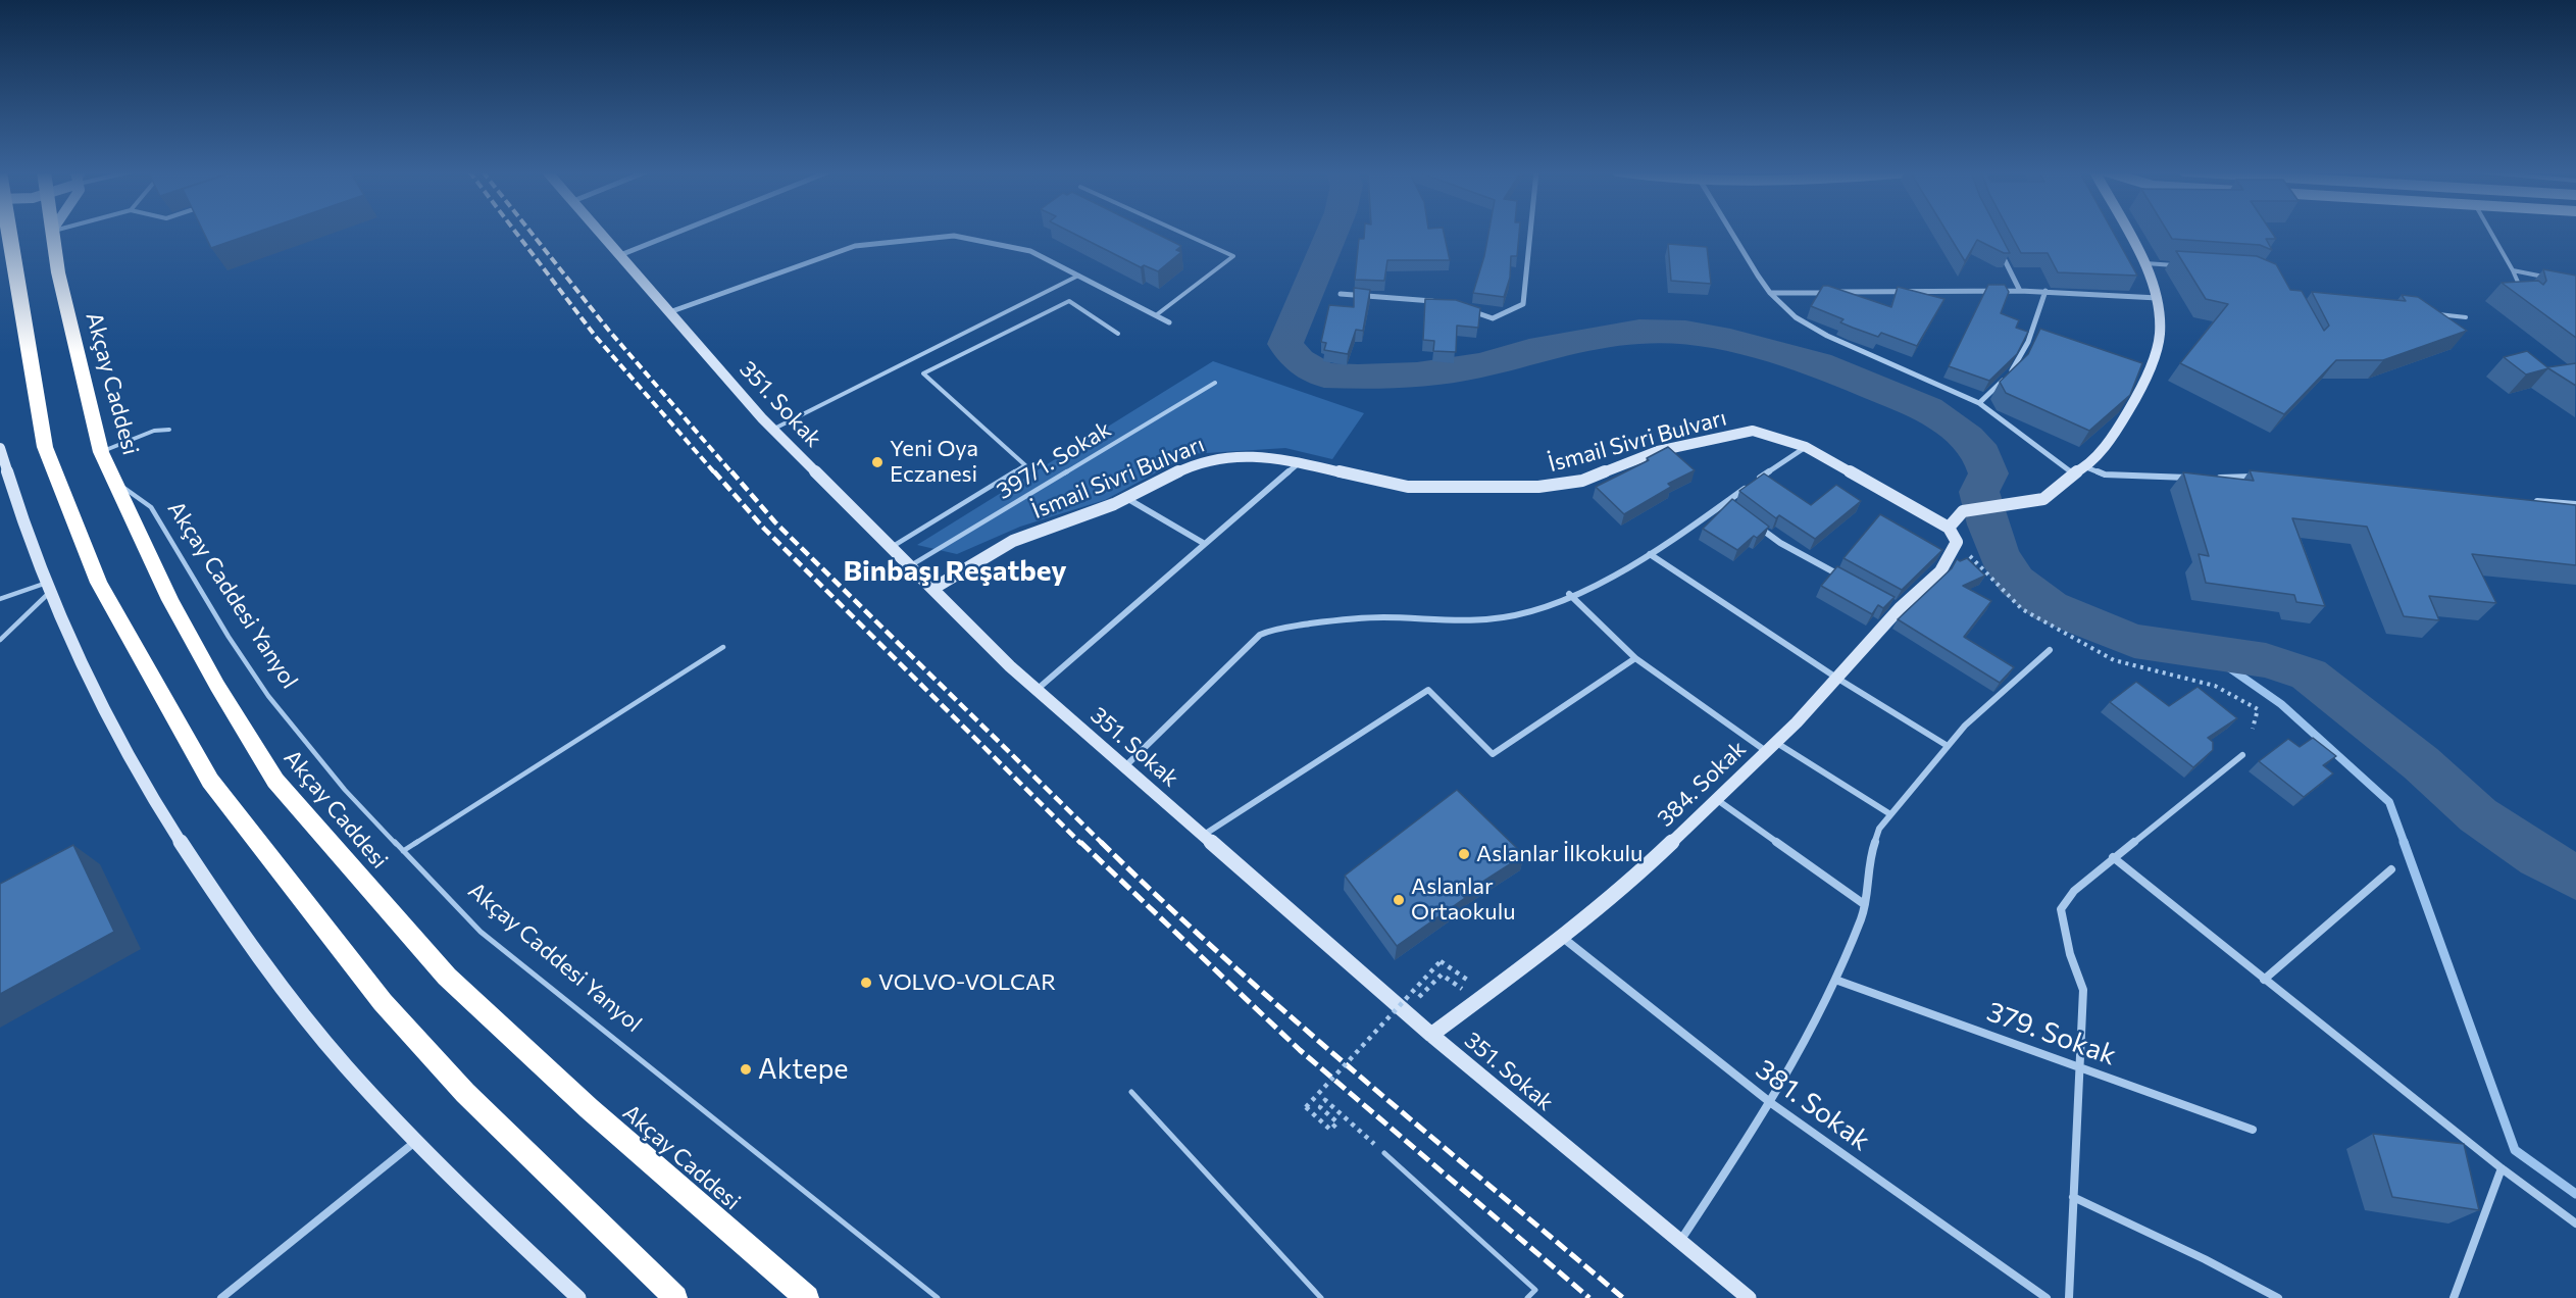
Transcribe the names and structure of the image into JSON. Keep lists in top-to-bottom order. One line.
{"streets":{"highway":["Akçay Caddesi"],"main road":["351. Sokak","İsmail Sivri Bulvarı","384. Sokak"],"street":["379. Sokak","381. Sokak"],"lane":["397/1. Sokak","Akçay Caddesi Yanyol"]},"crossings":[["Akçay Caddesi","Akçay Caddesi Yanyol"],["351. Sokak","İsmail Sivri Bulvarı"],["351. Sokak","397/1. Sokak"],["351. Sokak","384. Sokak"],["384. Sokak","381. Sokak"]],"districts":["Binbaşı Reşatbey"],"places":["Yeni Oya Eczanesi","Aslanlar İlkokulu","Aslanlar Ortaokulu","VOLVO-VOLCAR","Aktepe"]}
